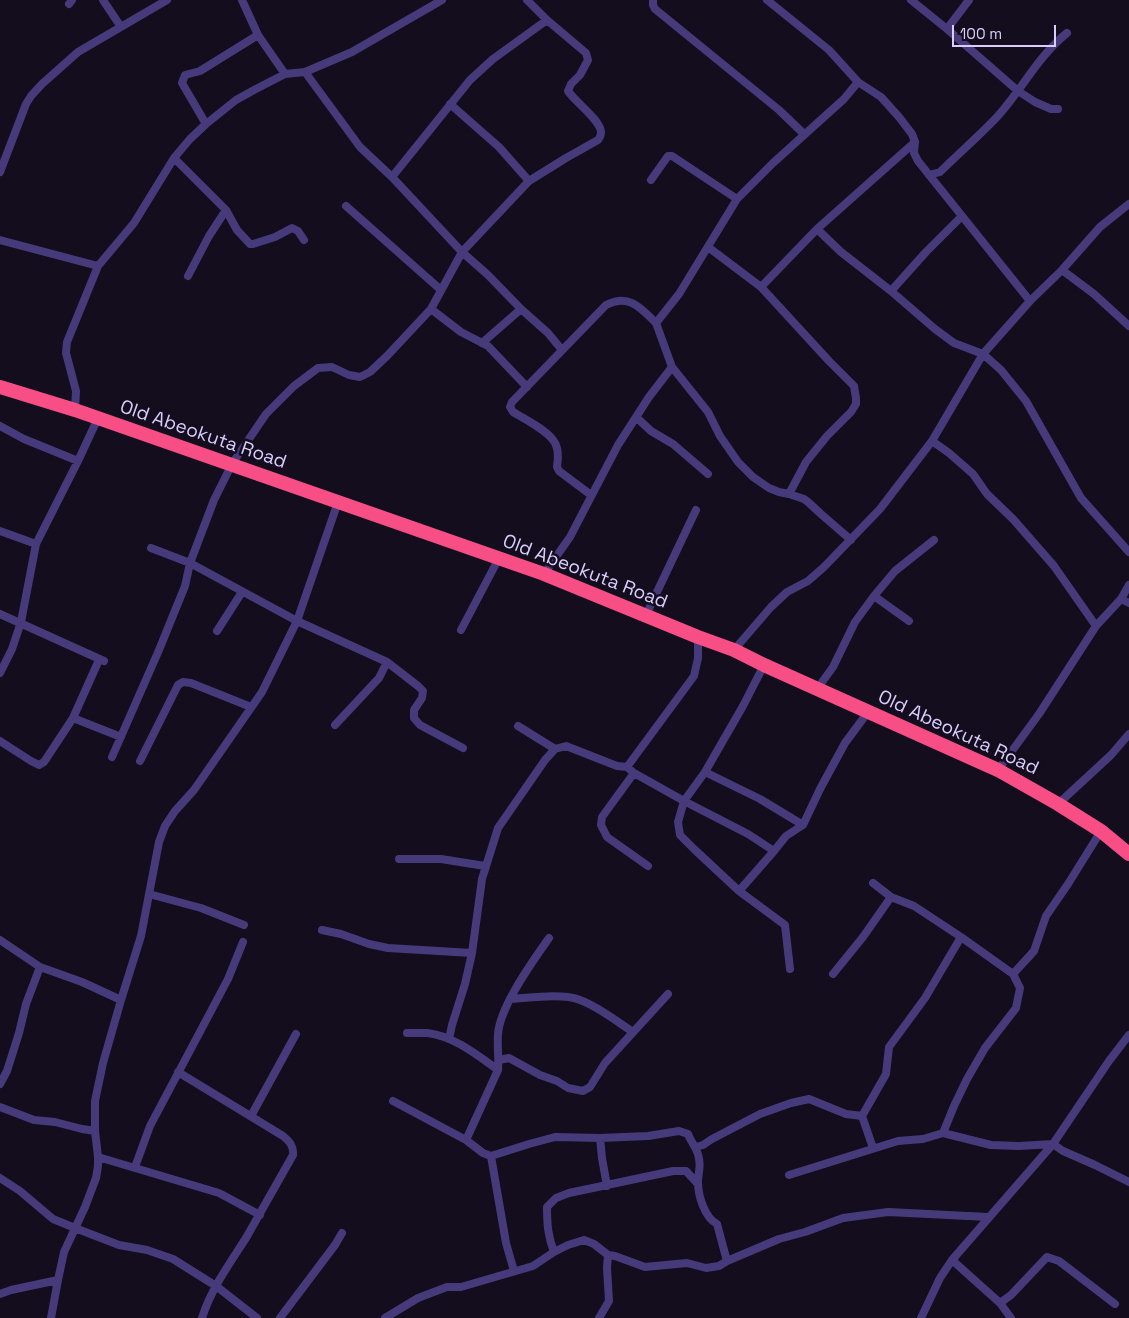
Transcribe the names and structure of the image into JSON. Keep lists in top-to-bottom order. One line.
{"streets":{"highway":["Old Abeokuta Road"]},"scale_bar":"100 m"}
